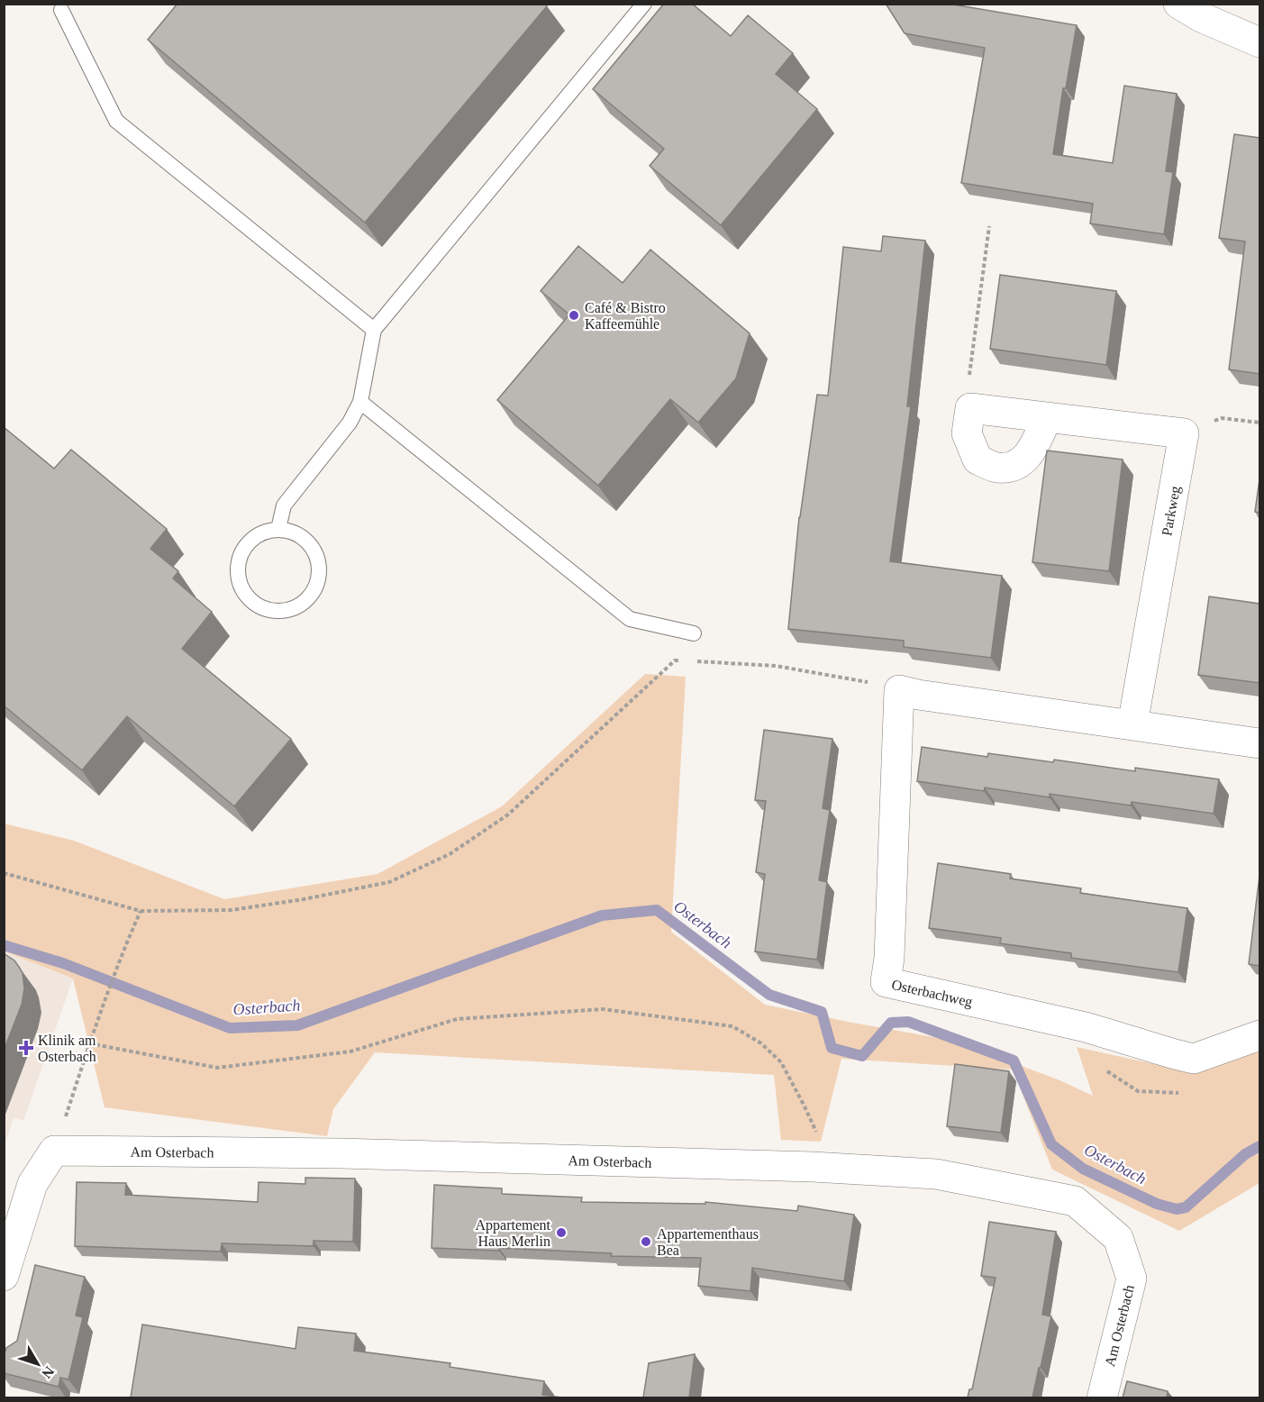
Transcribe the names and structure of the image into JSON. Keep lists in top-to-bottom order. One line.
{"streets":{"street":["Parkweg","Osterbachweg","Am Osterbach"]},"water":["Osterbach"],"places":{"other":["Café & Bistro Kaffeemühle","Appartement Haus Merlin","Appartementhaus Bea"],"health":["Klinik am Osterbach"]},"north":"bottom right"}
